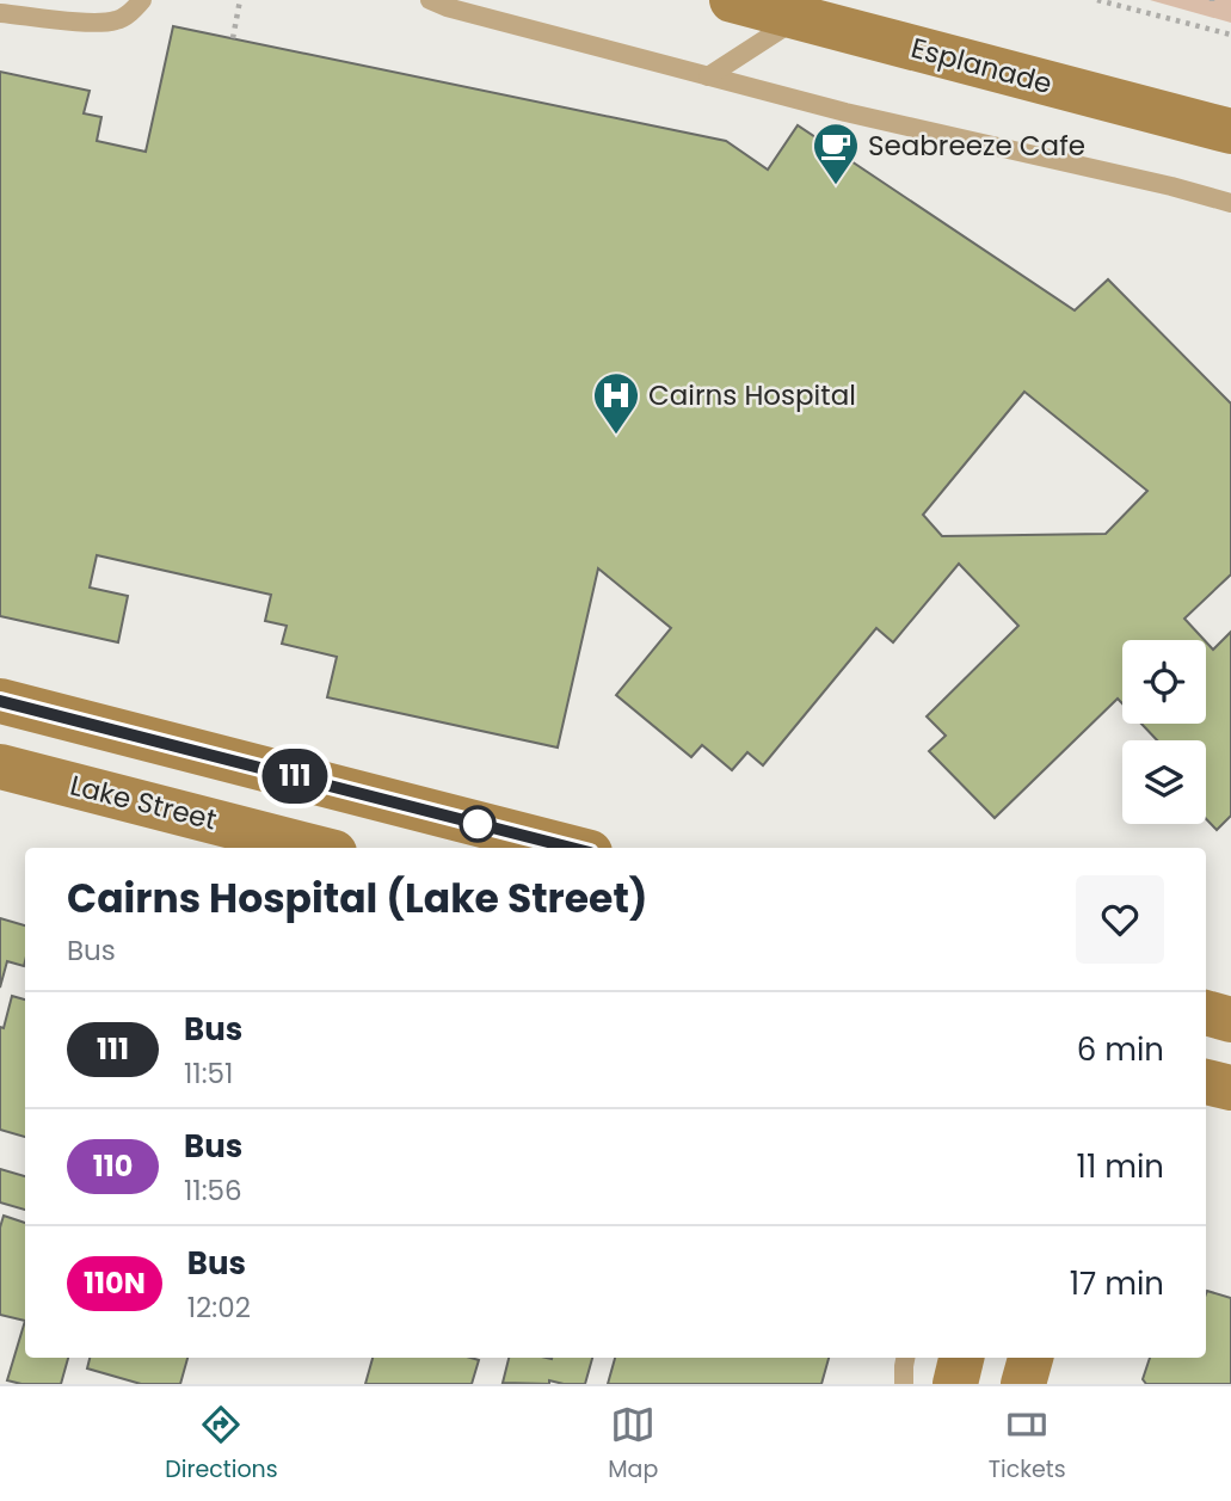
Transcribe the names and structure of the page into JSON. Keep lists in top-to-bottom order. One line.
{"streets":{"main road":["Esplanade","Lake Street"]},"places":{"cafe":["Seabreeze Cafe"],"hospital":["Cairns Hospital"]},"lines":["bus line 111"],"page":{"on_map":"111","heading":["Cairns Hospital (Lake Street)","Bus"],"list":[{"mark":"111","name":"Bus","note":"11:51","value":"6 min"},{"mark":"110","name":"Bus","note":"11:56","value":"11 min"},{"mark":"110N","name":"Bus","note":"12:02","value":"17 min"}],"tabs":["Directions","Map","Tickets"]}}
